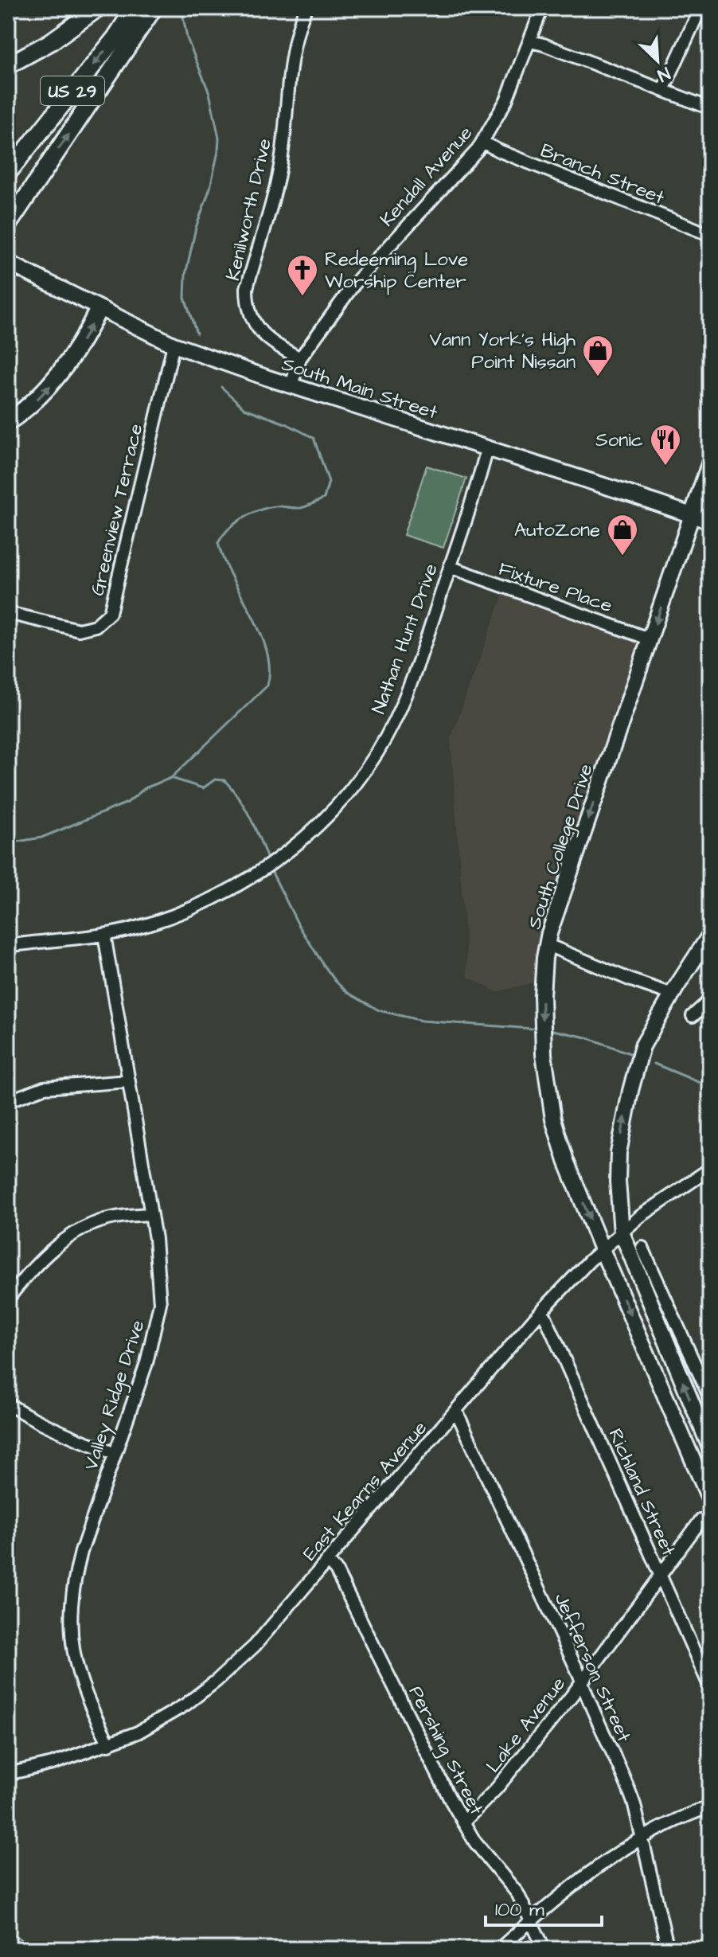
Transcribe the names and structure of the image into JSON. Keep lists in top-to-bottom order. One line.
{"streets":{"highway":["US 29"],"main road":["South Main Street","South College Drive"],"street":["Branch Street","Kendall Avenue","Kenilworth Drive","Greenview Terrace","Fixture Place","Nathan Hunt Drive","Valley Ridge Drive","East Kearns Avenue","Richland Street","Jefferson Street","Lake Avenue","Pershing Street"]},"crossings":[["Branch Street","Kendall Avenue"],["Kendall Avenue","Kenilworth Drive"],["Kendall Avenue","South Main Street"],["South Main Street","Greenview Terrace"],["South Main Street","Nathan Hunt Drive"],["South Main Street","South College Drive"],["Fixture Place","Nathan Hunt Drive"],["Fixture Place","South College Drive"],["Nathan Hunt Drive","Valley Ridge Drive"],["South College Drive","East Kearns Avenue"],["Valley Ridge Drive","East Kearns Avenue"],["East Kearns Avenue","Richland Street"],["East Kearns Avenue","Jefferson Street"],["East Kearns Avenue","Pershing Street"],["Richland Street","Lake Avenue"],["Jefferson Street","Lake Avenue"],["Lake Avenue","Pershing Street"]],"places":{"church":["Redeeming Love Worship Center"],"shop":["Vann York's High Point Nissan","AutoZone"],"restaurant":["Sonic"]},"scale_bar":"100 m","north":"bottom right"}
